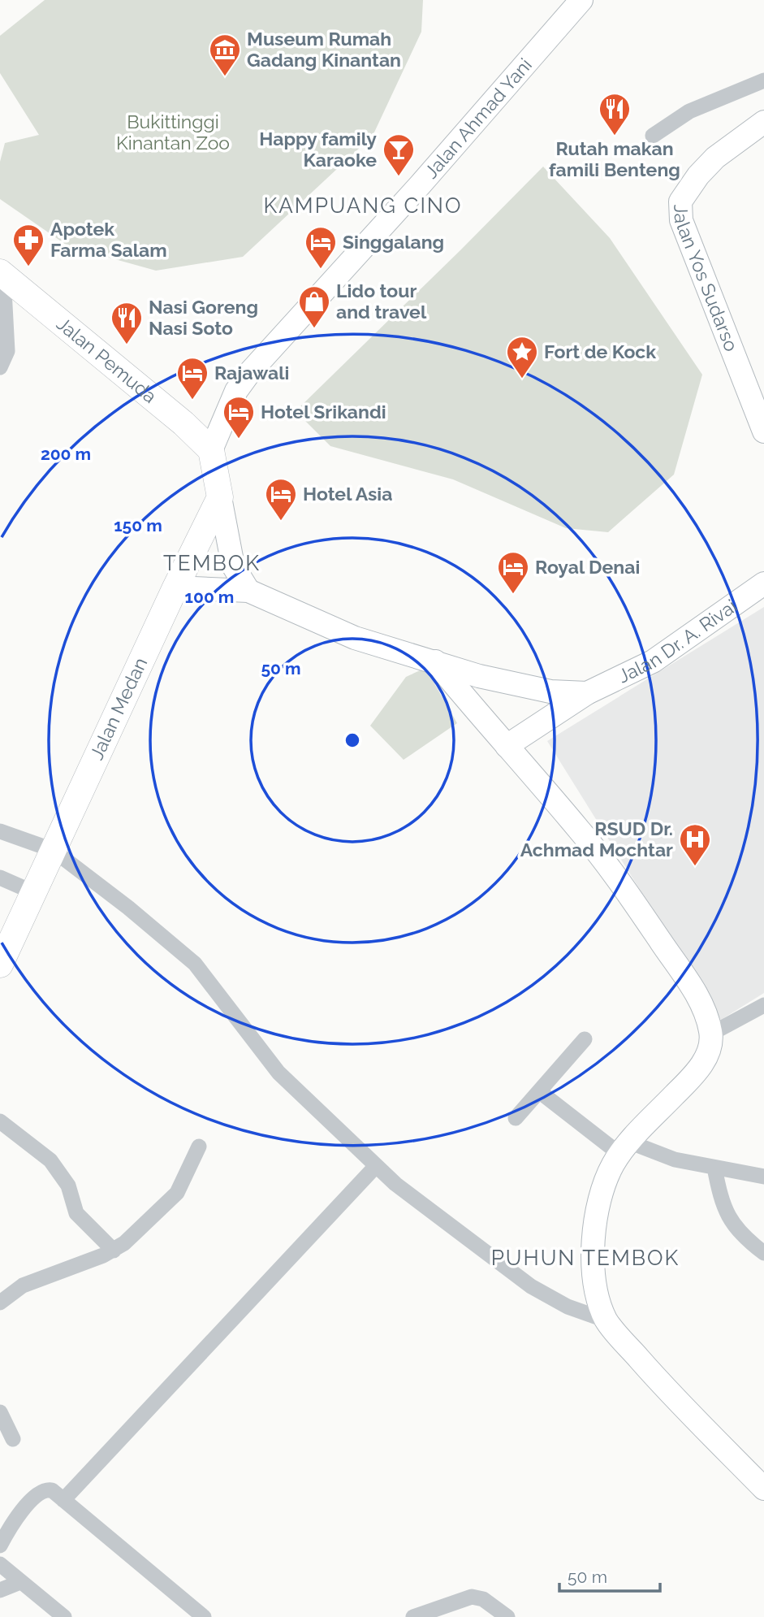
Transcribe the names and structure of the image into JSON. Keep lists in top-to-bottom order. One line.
{"streets":{"main road":["Jalan Pemuda","Jalan Medan"],"street":["Jalan Ahmad Yani","Jalan Yos Sudarso","Jalan Dr. A. Rivai"]},"crossings":[["Jalan Ahmad Yani","Jalan Pemuda"]],"districts":["KAMPUANG CINO","TEMBOK","PUHUN TEMBOK"],"parks":["Bukittinggi Kinantan Zoo"],"places":{"museum":["Museum Rumah Gadang Kinantan"],"restaurant":["Rutah makan famili Benteng","Nasi Goreng Nasi Soto"],"bar":["Happy family Karaoke"],"pharmacy":["Apotek Farma Salam"],"hotel":["Singgalang","Rajawali","Hotel Srikandi","Hotel Asia","Royal Denai"],"shop":["Lido tour and travel"],"place":["Fort de Kock"],"hospital":["RSUD Dr. Achmad Mochtar"]},"scale_bar":"50 m","rings":["200 m","150 m","100 m","50 m"]}
